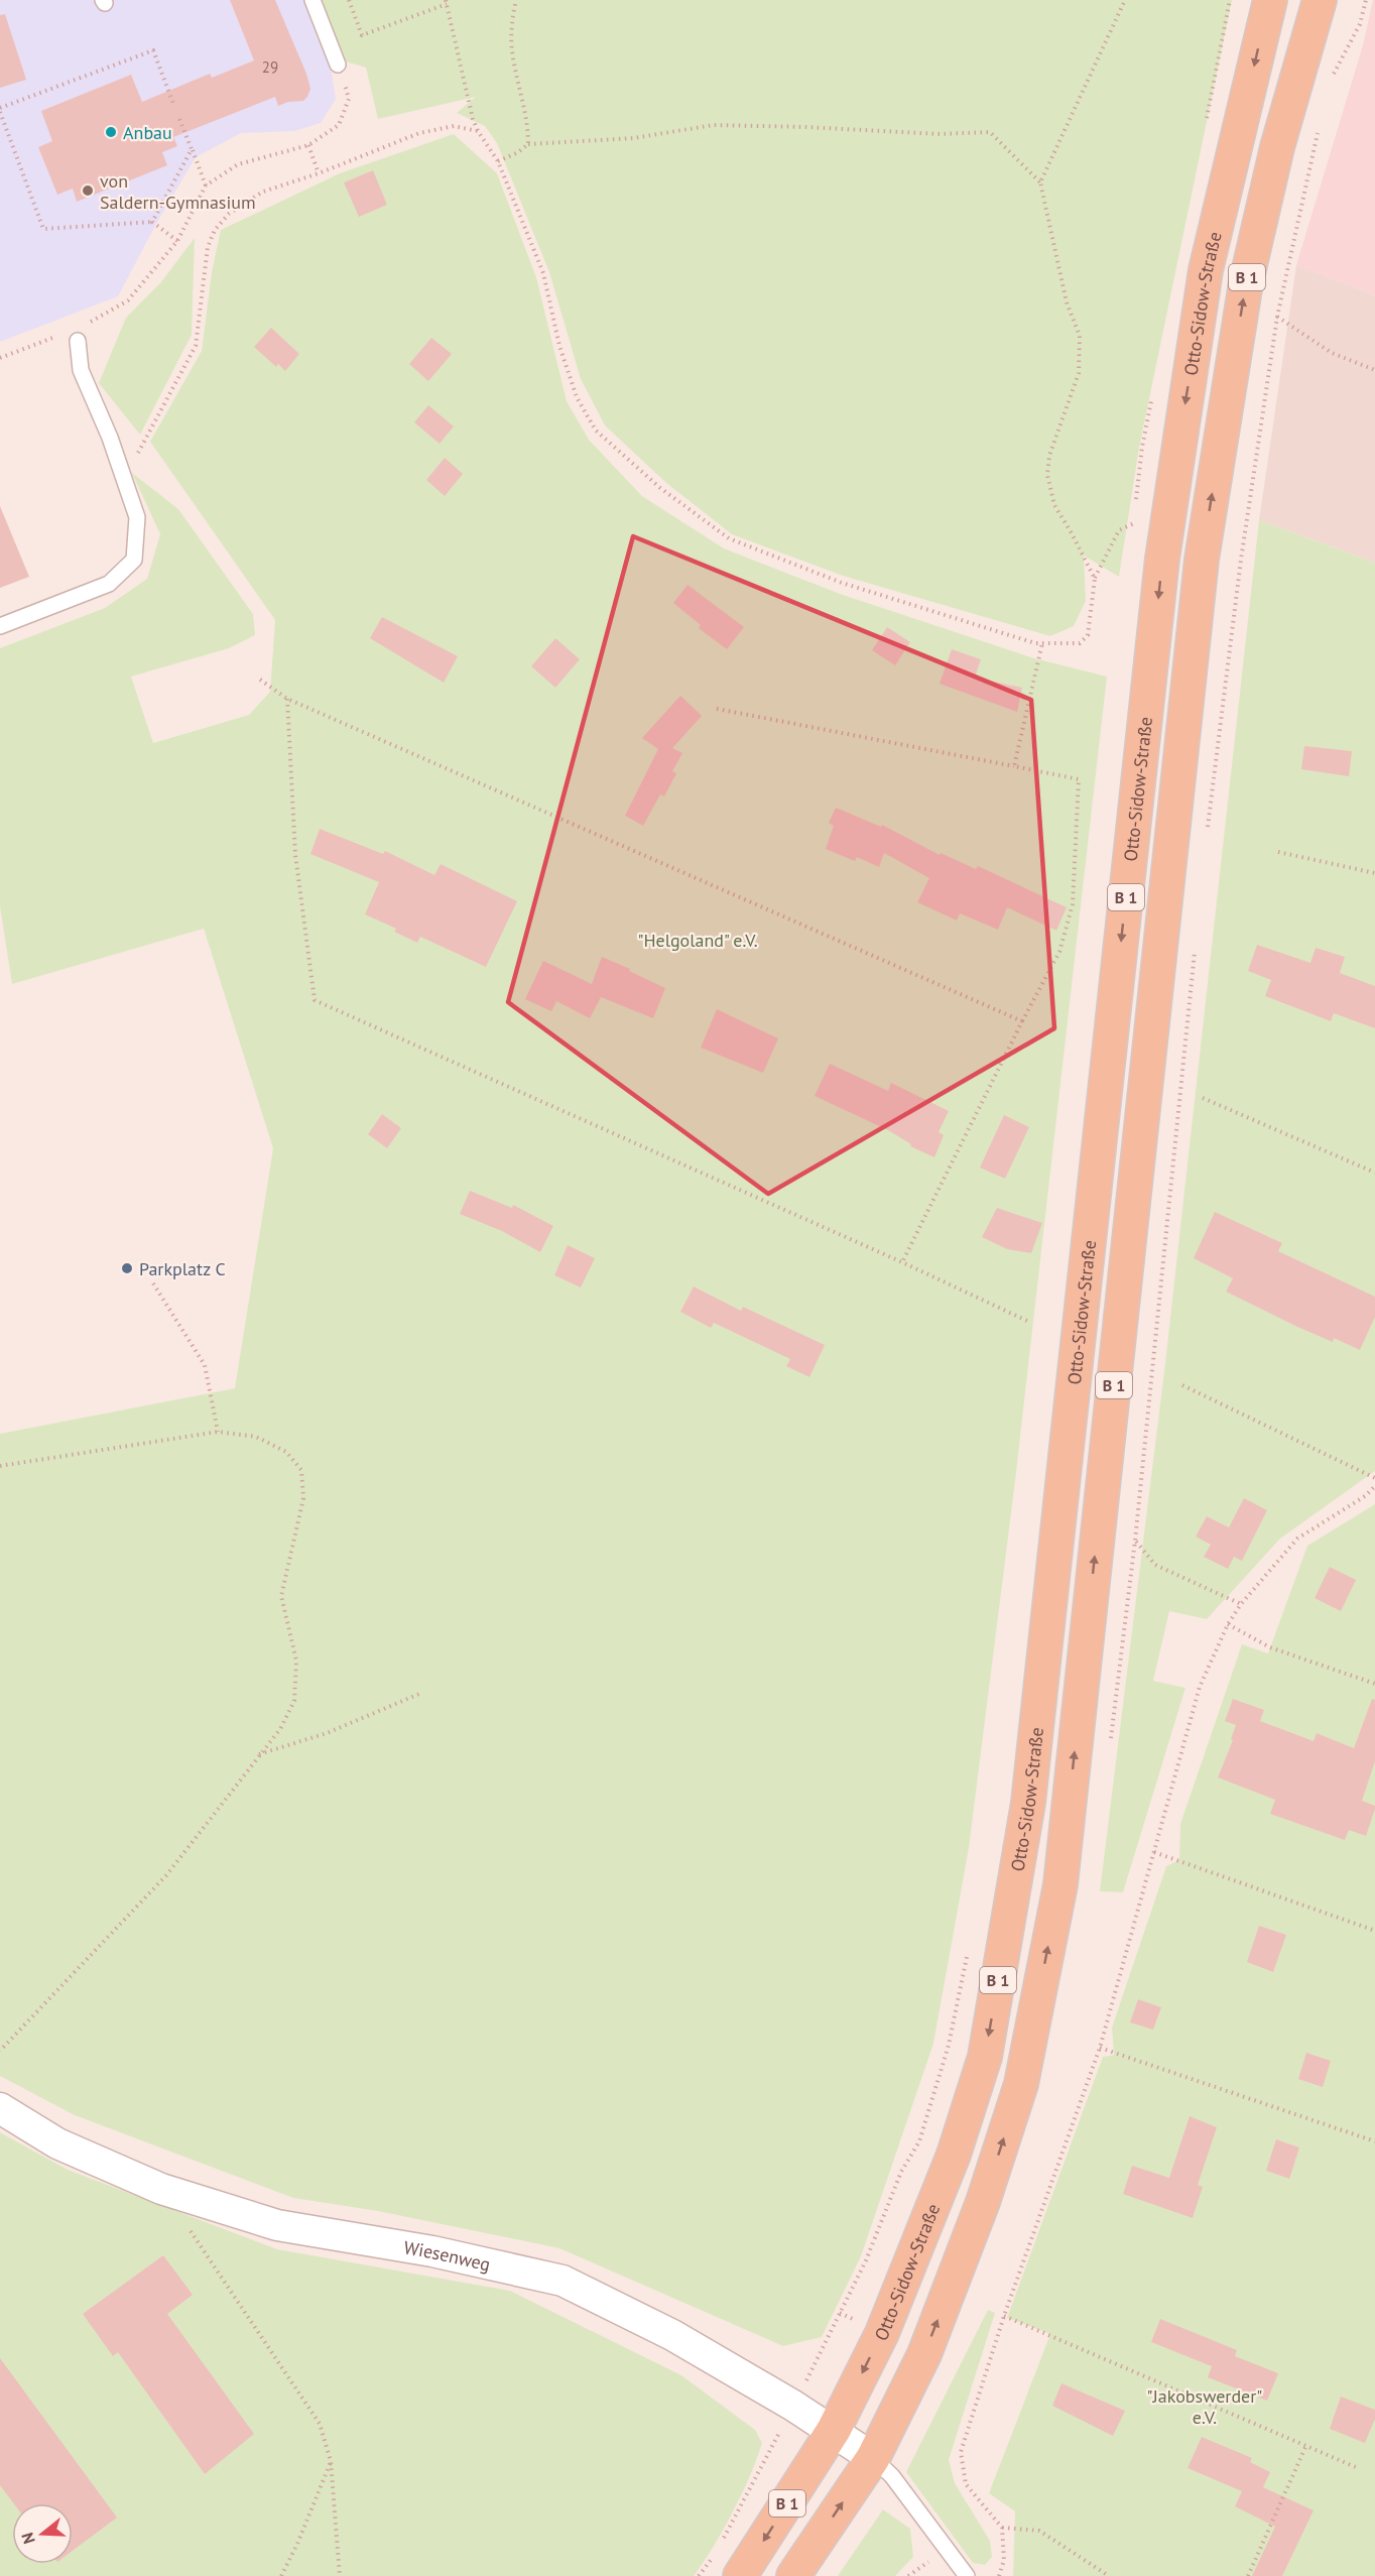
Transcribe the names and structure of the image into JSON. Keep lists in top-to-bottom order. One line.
{"streets":{"main road":["B 1","Otto-Sidow-Straße"],"street":["Wiesenweg"]},"crossings":[["B 1","Wiesenweg"],["Otto-Sidow-Straße","Wiesenweg"]],"parks":["\"Helgoland\" e.V.","\"Jakobswerder\" e.V."],"places":["Anbau","von Saldern-Gymnasium","Parkplatz C"],"house_numbers":["29"],"north":"left"}
